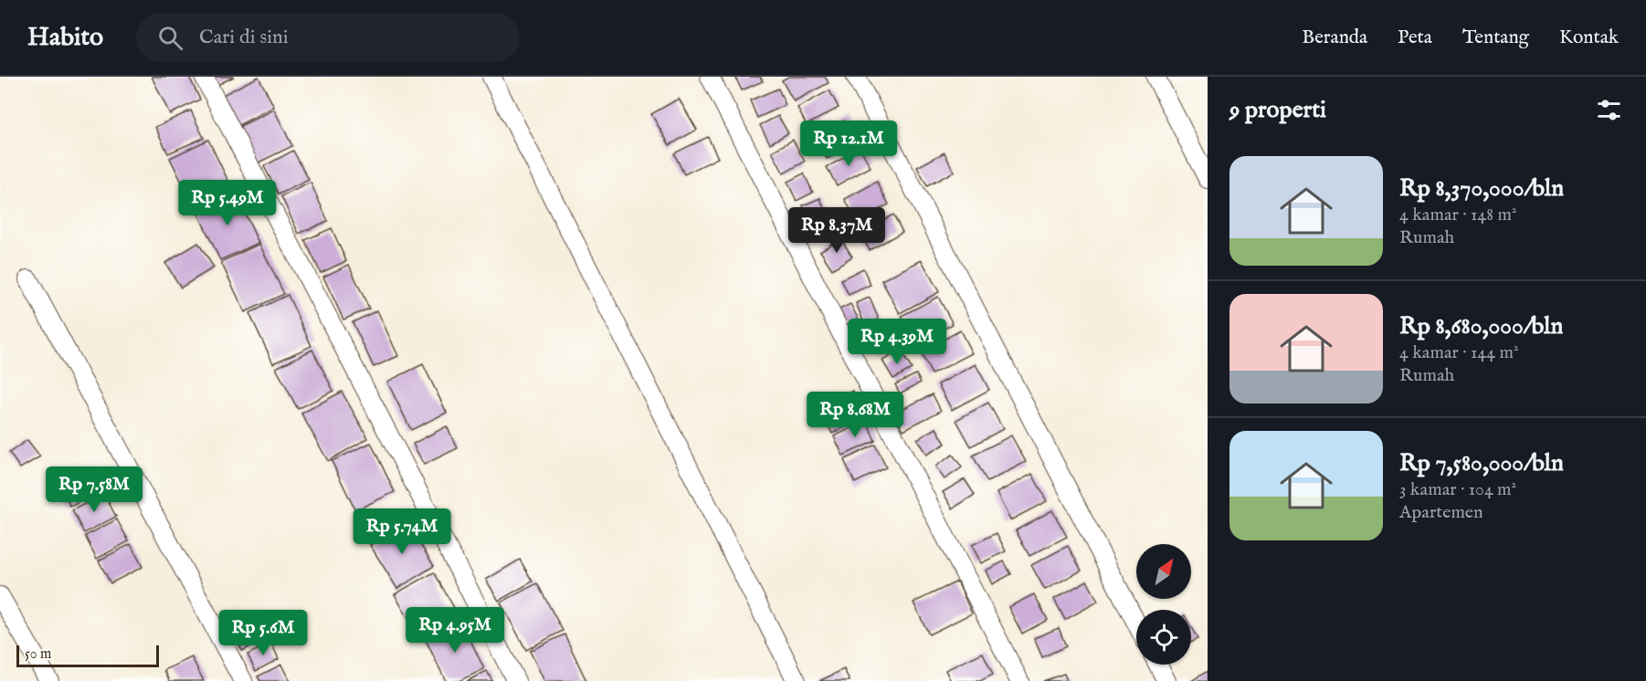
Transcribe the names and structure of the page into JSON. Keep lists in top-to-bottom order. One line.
{"scale_bar":"50 m","north":"top right","page":{"header":"Habito","search":"Cari di sini","nav":["Beranda","Peta","Tentang","Kontak"],"heading":"9 properti","price":["Rp 12.1M","Rp 5.49M","Rp 8.37M","Rp 4.39M","Rp 8.68M","Rp 7.58M","Rp 5.74M","Rp 4.95M","Rp 5.6M"],"list":[{"name":"Rp 8,370,000/bln","note":"4 kamar · 148 m² · Rumah"},{"name":"Rp 8,680,000/bln","note":"4 kamar · 144 m² · Rumah"},{"name":"Rp 7,580,000/bln","note":"3 kamar · 104 m² · Apartemen"}],"scale":"50 m"}}
